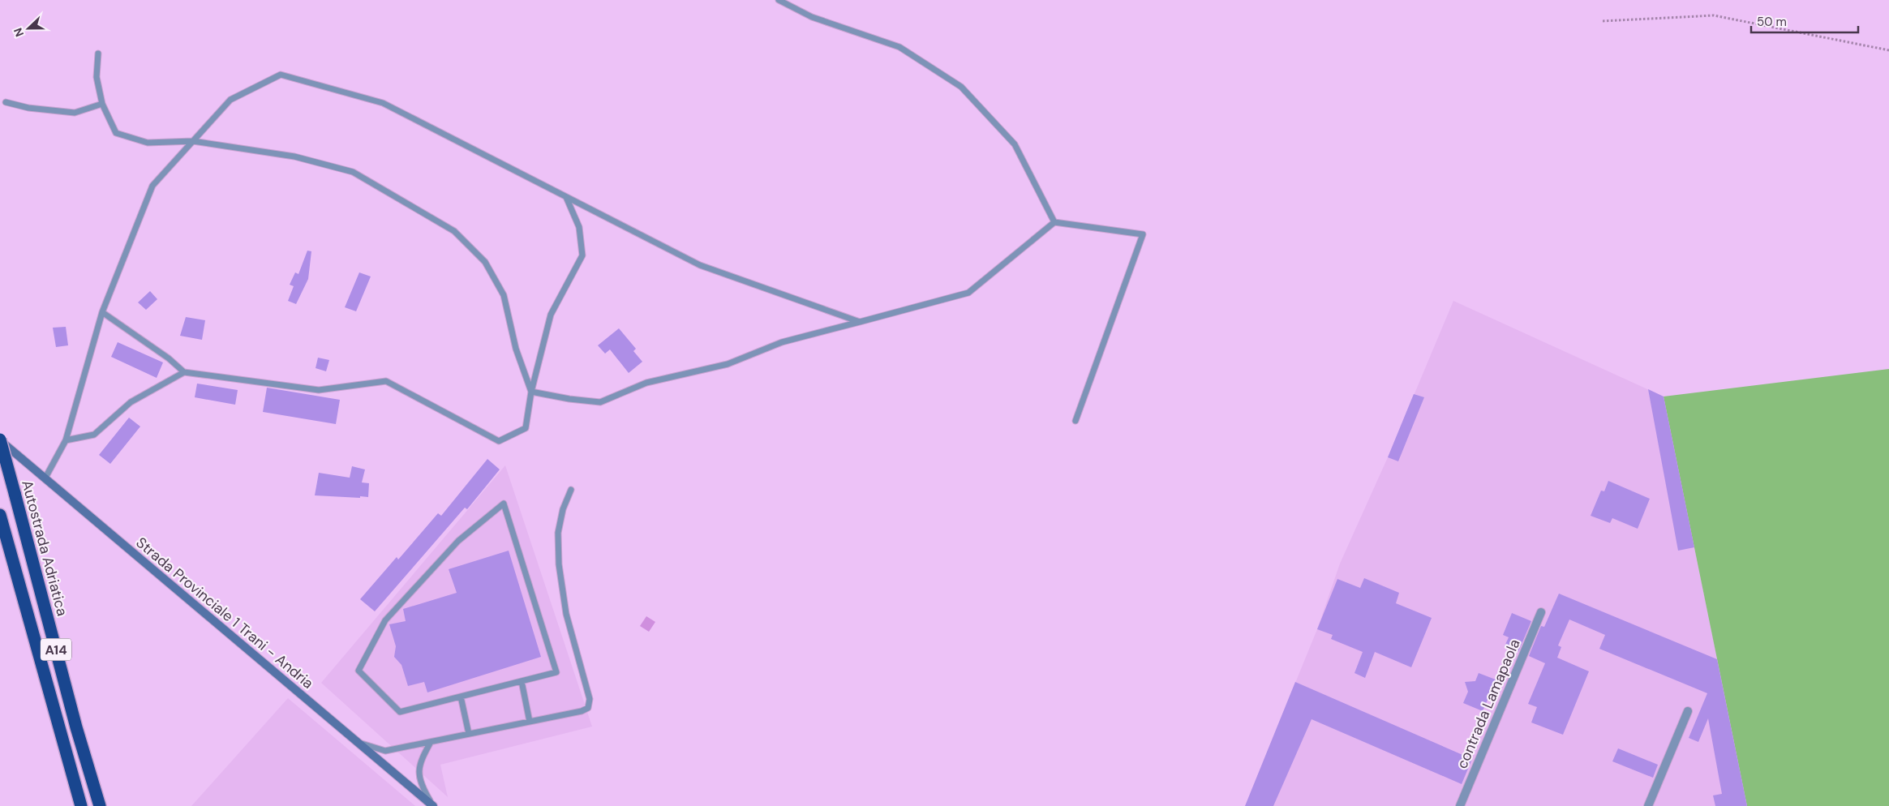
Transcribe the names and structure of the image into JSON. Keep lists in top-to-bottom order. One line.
{"streets":{"highway":["Autostrada Adriatica","A14"],"main road":["Strada Provinciale 1 Trani - Andria"],"street":["contrada Lamapaola"]},"crossings":[["Autostrada Adriatica","Strada Provinciale 1 Trani - Andria"]],"scale_bar":"50 m","north":"left"}
